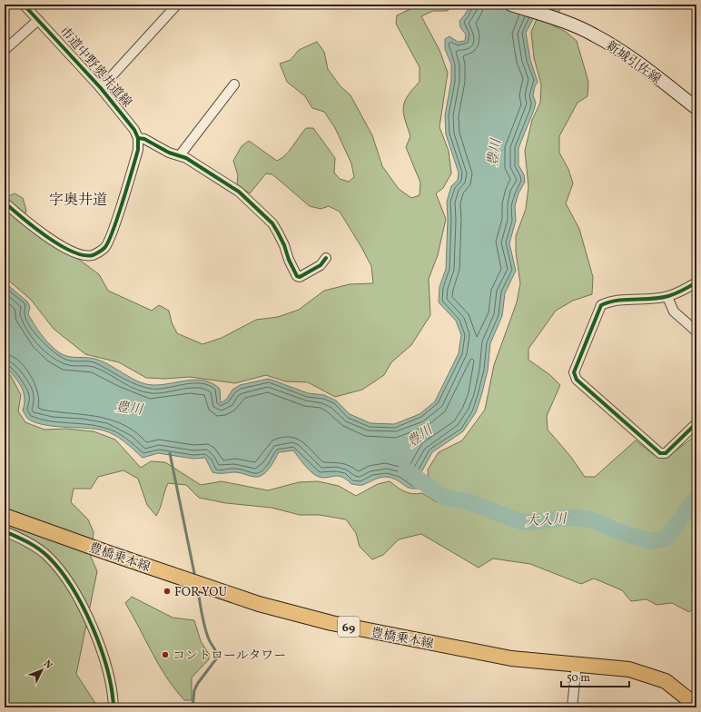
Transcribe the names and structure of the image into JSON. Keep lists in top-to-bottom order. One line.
{"streets":{"main road":["新城引佐線","豊橋乗本線","69"],"street":["市道中野奥井道線"]},"districts":["字奥井道"],"water":["豊川","大入川"],"places":["FOR YOU","コントロールタワー"],"scale_bar":"50 m","north":"top right"}
